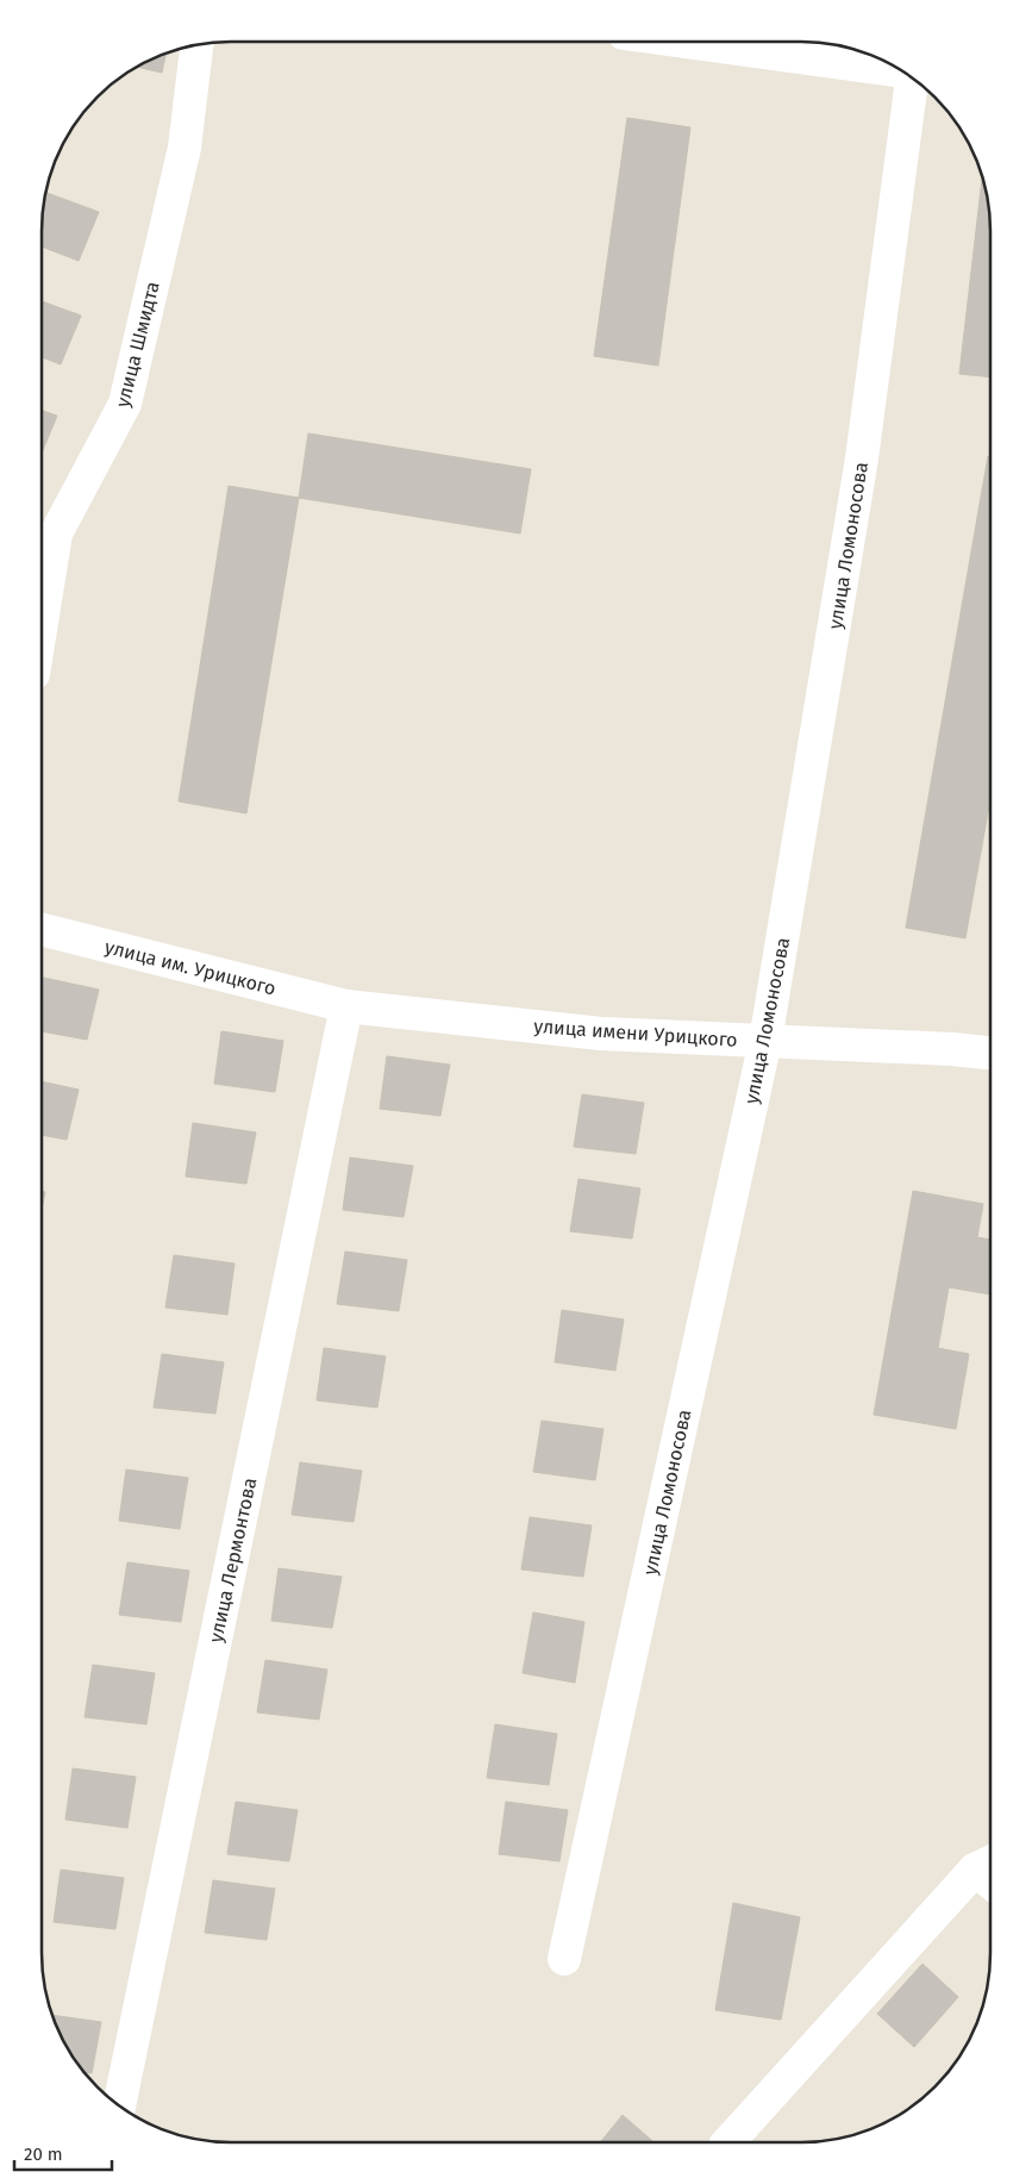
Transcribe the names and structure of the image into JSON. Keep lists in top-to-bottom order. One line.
{"streets":{"street":["улица Шмидта","улица Ломоносова","улица им. Урицкого","улица имени Урицкого","улица Лермонтова"]},"crossings":[["улица Ломоносова","улица имени Урицкого"],["улица им. Урицкого","улица имени Урицкого"],["улица им. Урицкого","улица Лермонтова"],["улица имени Урицкого","улица Лермонтова"]],"scale_bar":"20 m"}
